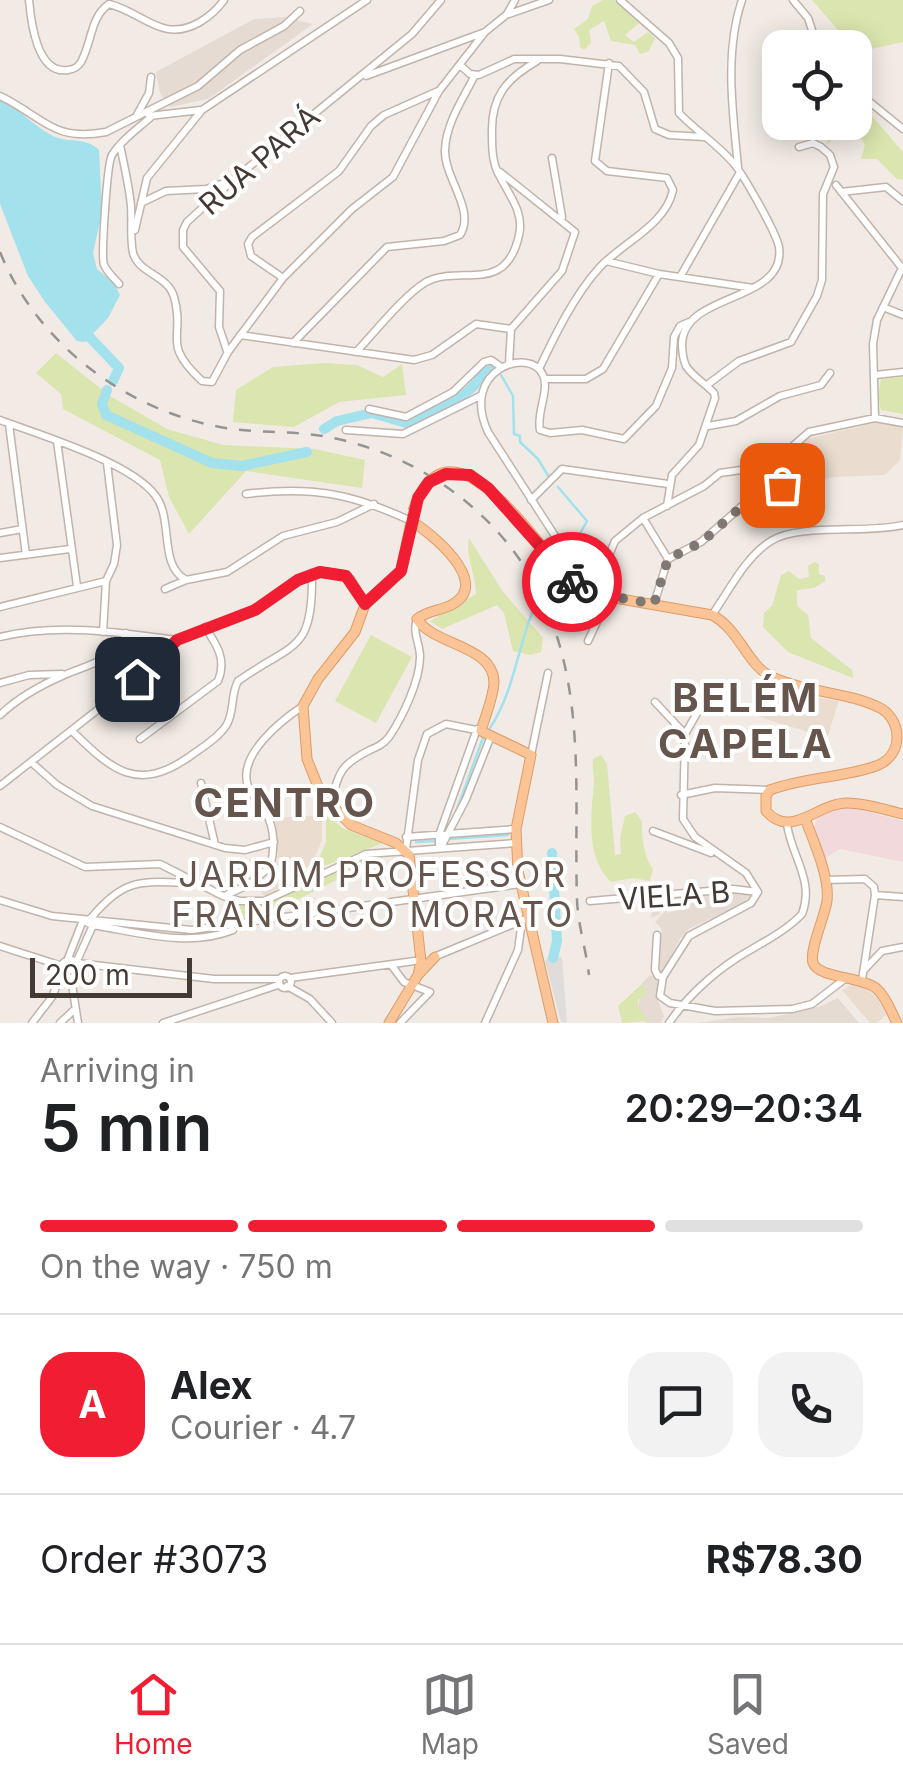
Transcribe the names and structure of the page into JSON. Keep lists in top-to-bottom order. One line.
{"streets":{"street":["RUA PARÁ","VIELA B"]},"districts":["BELÉM CAPELA","CENTRO","JARDIM PROFESSOR FRANCISCO MORATO"],"scale_bar":"200 m","page":{"scale":"200 m","heading":["5 min","Arriving in","20:29–20:34"],"panel":["Alex","Courier · 4.7","Order #3073","R$78.30"],"bar":"On the way · 750 m","round":"A","tabs":["Home","Map","Saved"]}}
